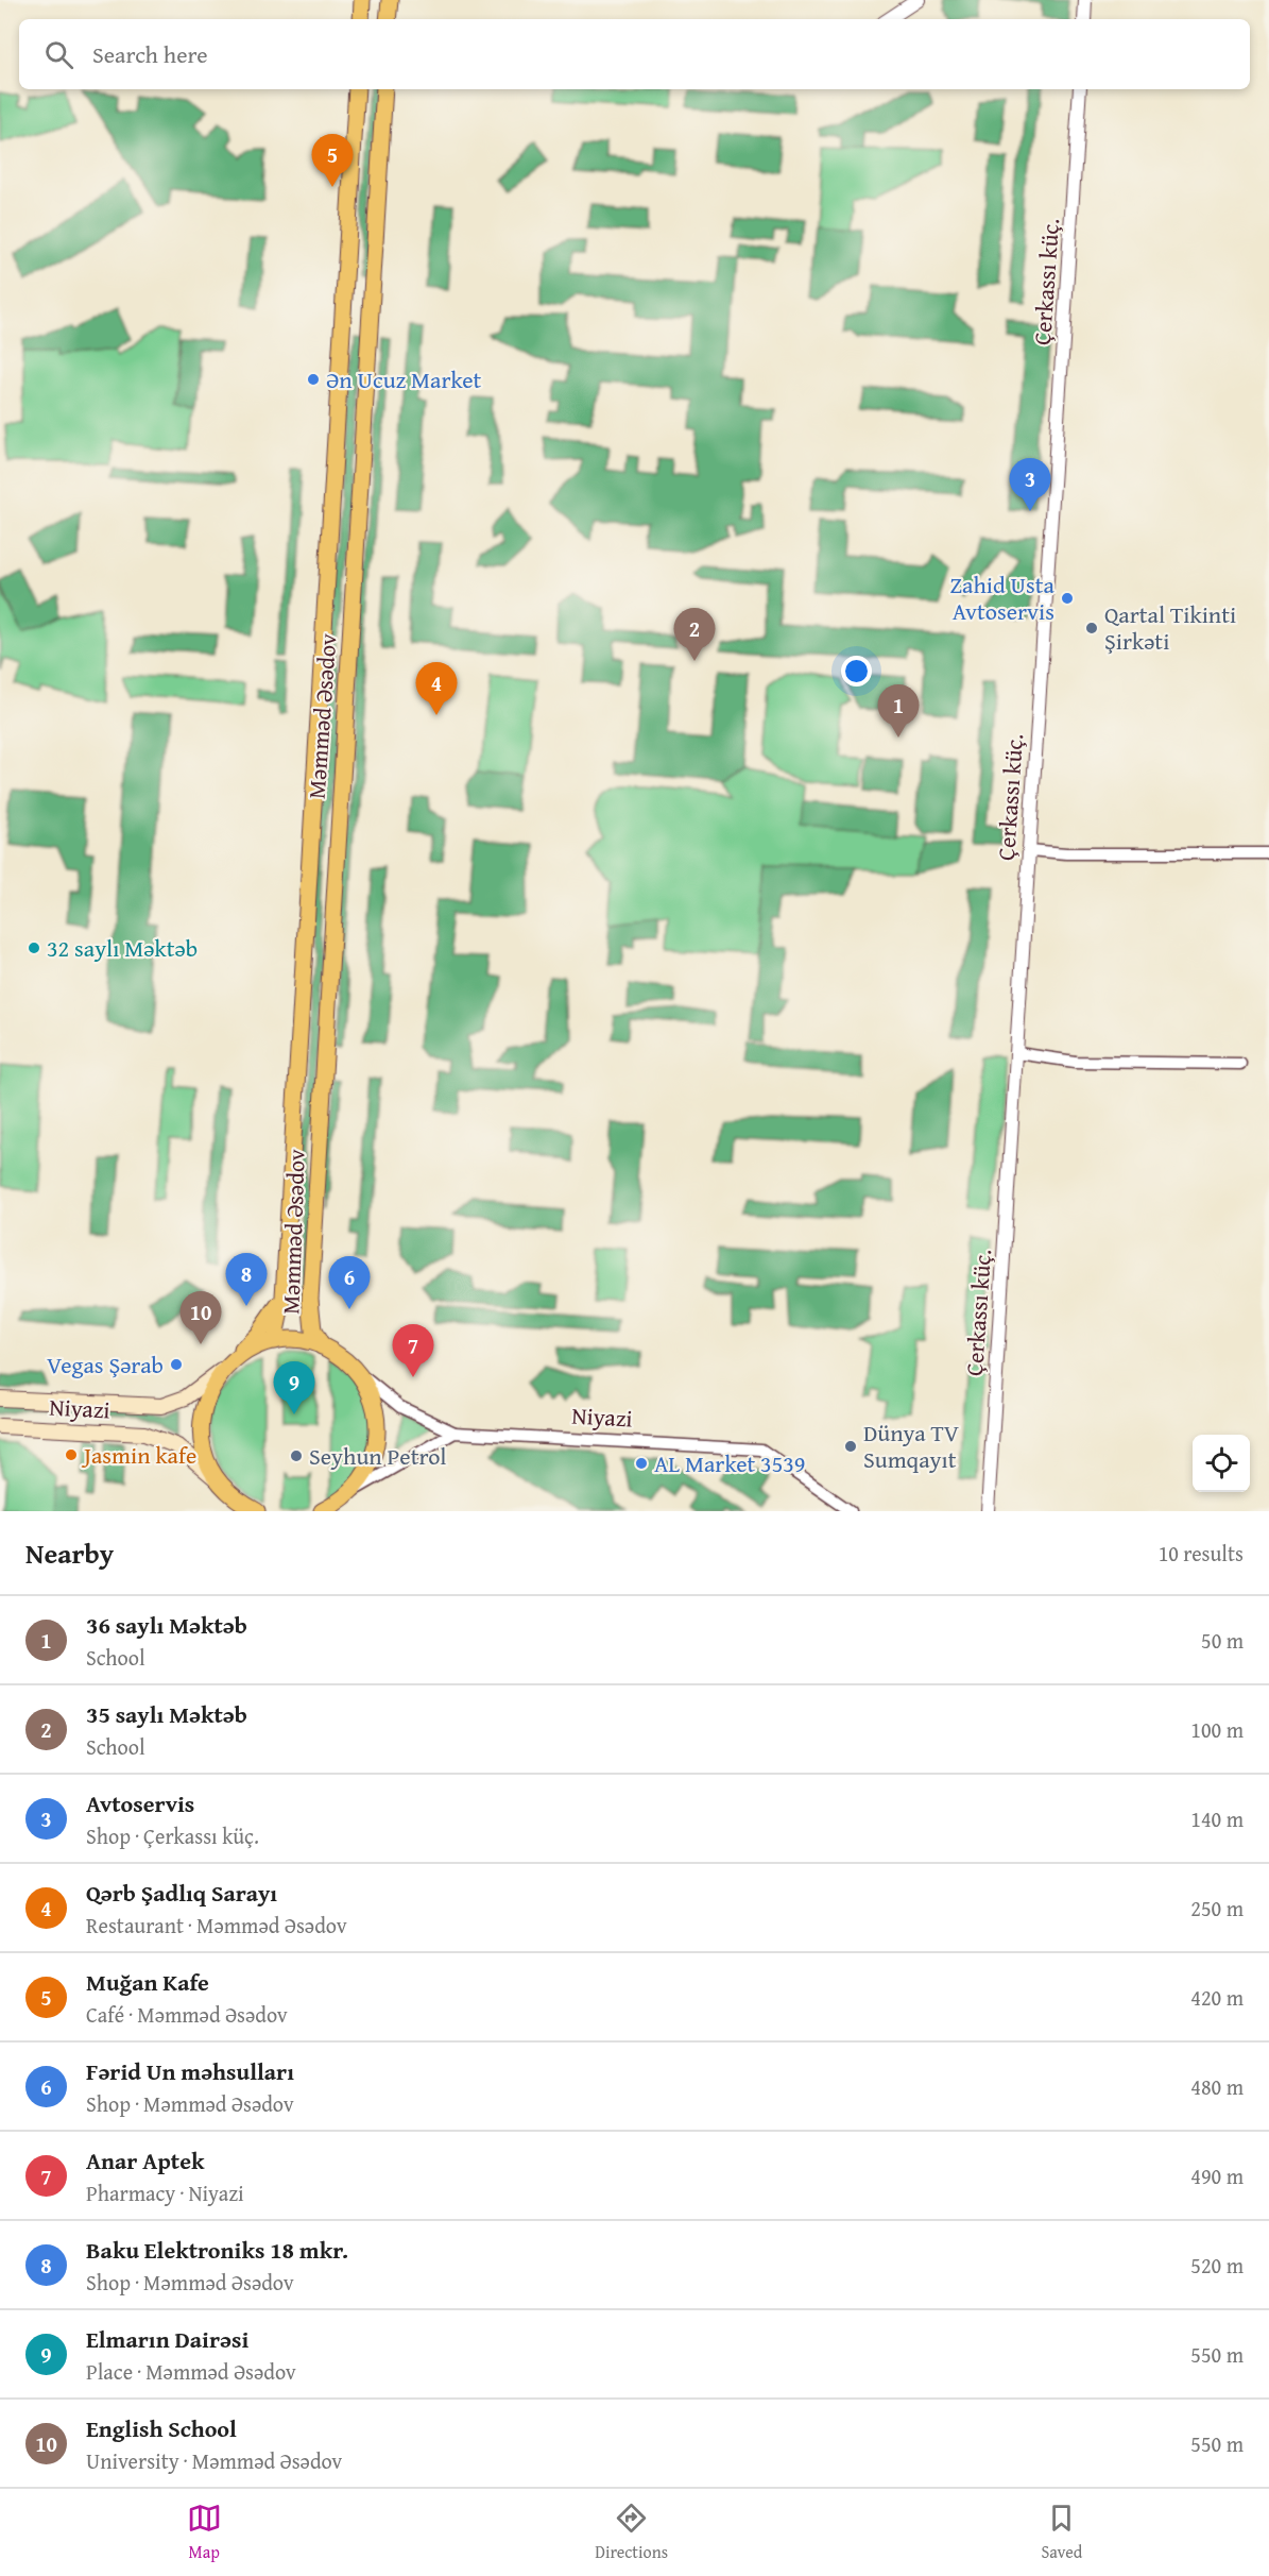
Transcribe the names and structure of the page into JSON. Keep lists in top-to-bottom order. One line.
{"streets":{"main road":["Məmməd Əsədov","Niyazi"],"street":["Çerkassı küç."]},"places":["Ən Ucuz Market","Zahid Usta Avtoservis","Qartal Tikinti Şirkәti","32 saylı Məktəb","Vegas Şərab","Dünya TV Sumqayıt","Jasmin kafe","Seyhun Petrol","AL Market 3539"],"page":{"search":"Search here","pins":["5","3","2","4","1","8","6","10","7","9"],"heading":["Nearby","10 results"],"list":[{"mark":"1","name":"36 saylı Məktəb","note":"School","value":"50 m"},{"mark":"2","name":"35 saylı Məktəb","note":"School","value":"100 m"},{"mark":"3","name":"Avtoservis","note":"Shop · Çerkassı küç.","value":"140 m"},{"mark":"4","name":"Qәrb Şadlıq Sarayı","note":"Restaurant · Məmməd Əsədov","value":"250 m"},{"mark":"5","name":"Muğan Kafe","note":"Café · Məmməd Əsədov","value":"420 m"},{"mark":"6","name":"Fərid Un məhsulları","note":"Shop · Məmməd Əsədov","value":"480 m"},{"mark":"7","name":"Anar Aptek","note":"Pharmacy · Niyazi","value":"490 m"},{"mark":"8","name":"Baku Elektroniks 18 mkr.","note":"Shop · Məmməd Əsədov","value":"520 m"},{"mark":"9","name":"Elmarın Dairəsi","note":"Place · Məmməd Əsədov","value":"550 m"},{"mark":"10","name":"English School","note":"University · Məmməd Əsədov","value":"550 m"}],"nav":["Map","Directions","Saved"]}}
